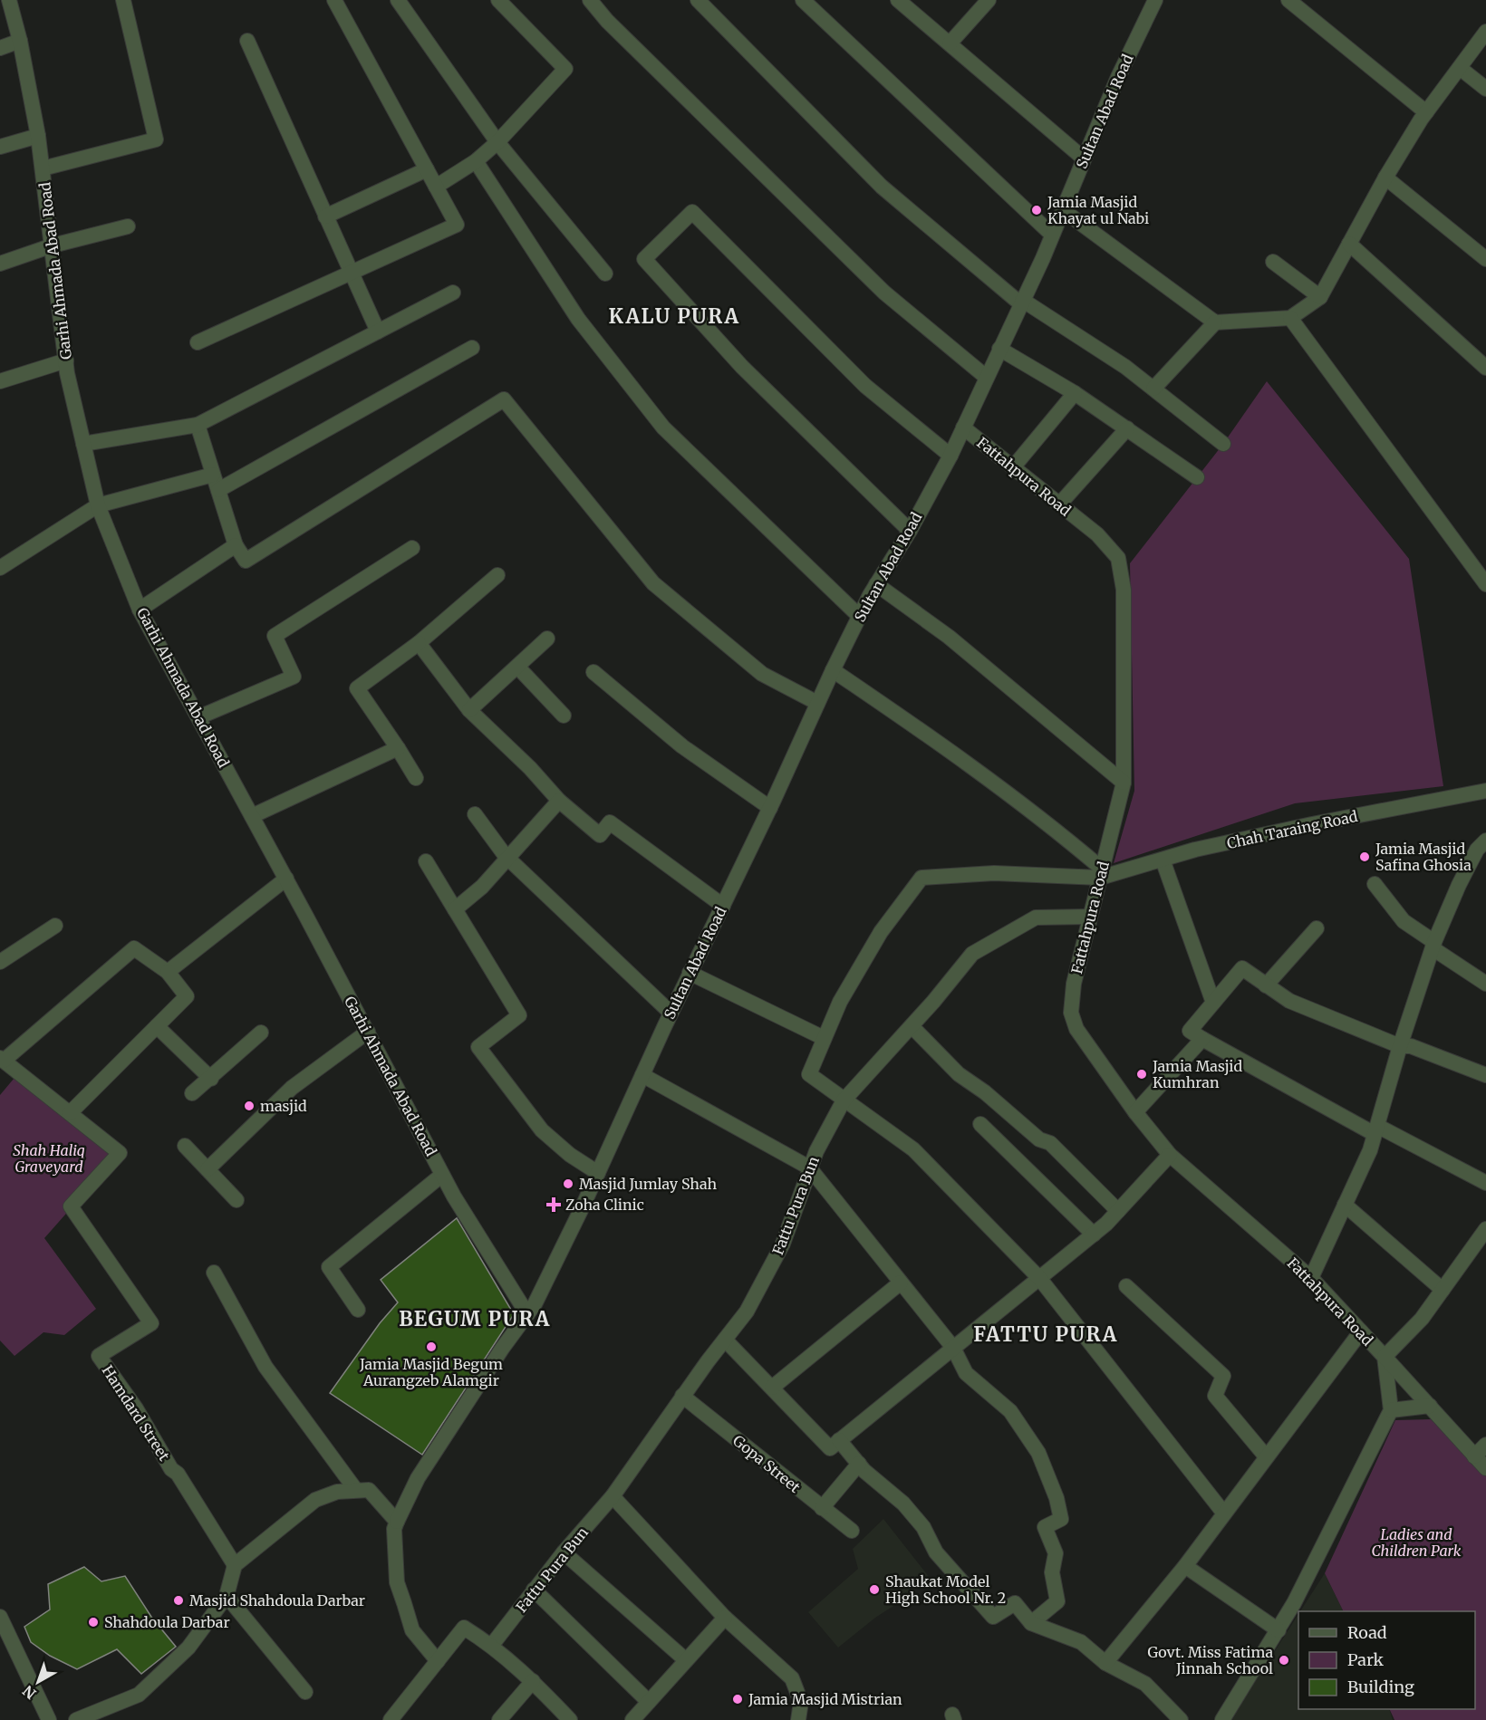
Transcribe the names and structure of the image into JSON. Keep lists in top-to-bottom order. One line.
{"streets":{"street":["Sultan Abad Road","Garhi Ahmada Abad Road","Fattahpura Road","Chah Taraing Road","Fattu Pura Bun","Hamdard Street","Gopa Street"]},"crossings":[["Sultan Abad Road","Garhi Ahmada Abad Road"],["Sultan Abad Road","Fattahpura Road"],["Fattahpura Road","Chah Taraing Road"],["Fattahpura Road","Fattu Pura Bun"],["Chah Taraing Road","Fattu Pura Bun"],["Fattu Pura Bun","Gopa Street"]],"districts":["KALU PURA","BEGUM PURA","FATTU PURA"],"parks":["Shah Haliq Graveyard","Ladies and Children Park"],"places":{"other":["Jamia Masjid Khayat ul Nabi","Jamia Masjid Safina Ghosia","Jamia Masjid Kumhran","masjid","Masjid Jumlay Shah","Jamia Masjid Begum Aurangzeb Alamgir","Shaukat Model High School Nr. 2","Masjid Shahdoula Darbar","Shahdoula Darbar","Govt. Miss Fatima Jinnah School","Jamia Masjid Mistrian"],"health":["Zoha Clinic"]},"legend":["Road","Park","Building"],"north":"bottom left"}
